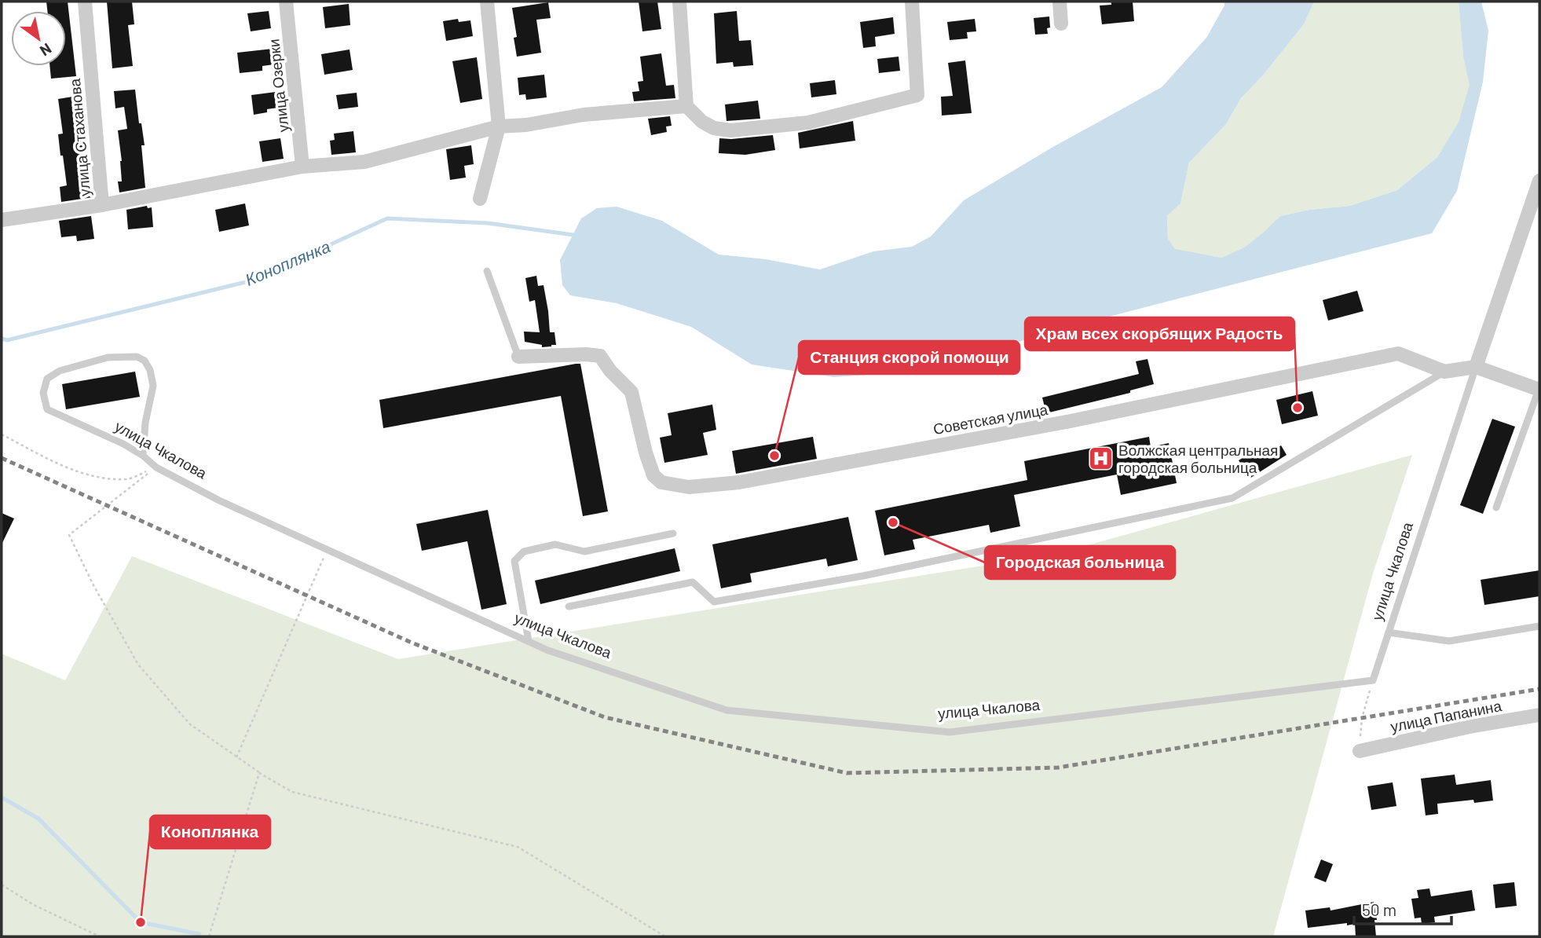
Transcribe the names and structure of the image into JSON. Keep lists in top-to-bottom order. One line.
{"streets":{"street":["улица Озерки","улица Стаханова","Советская улица","улица Чкалова","улица Папанина"]},"crossings":[["Советская улица","улица Чкалова"]],"water":["Коноплянка"],"places":{"other":["Храм всех скорбящих Радость","Станция скорой помощи","Городская больница","Коноплянка"],"hospital":["Волжская центральная городская больница"]},"scale_bar":"50 m","north":"bottom right"}
